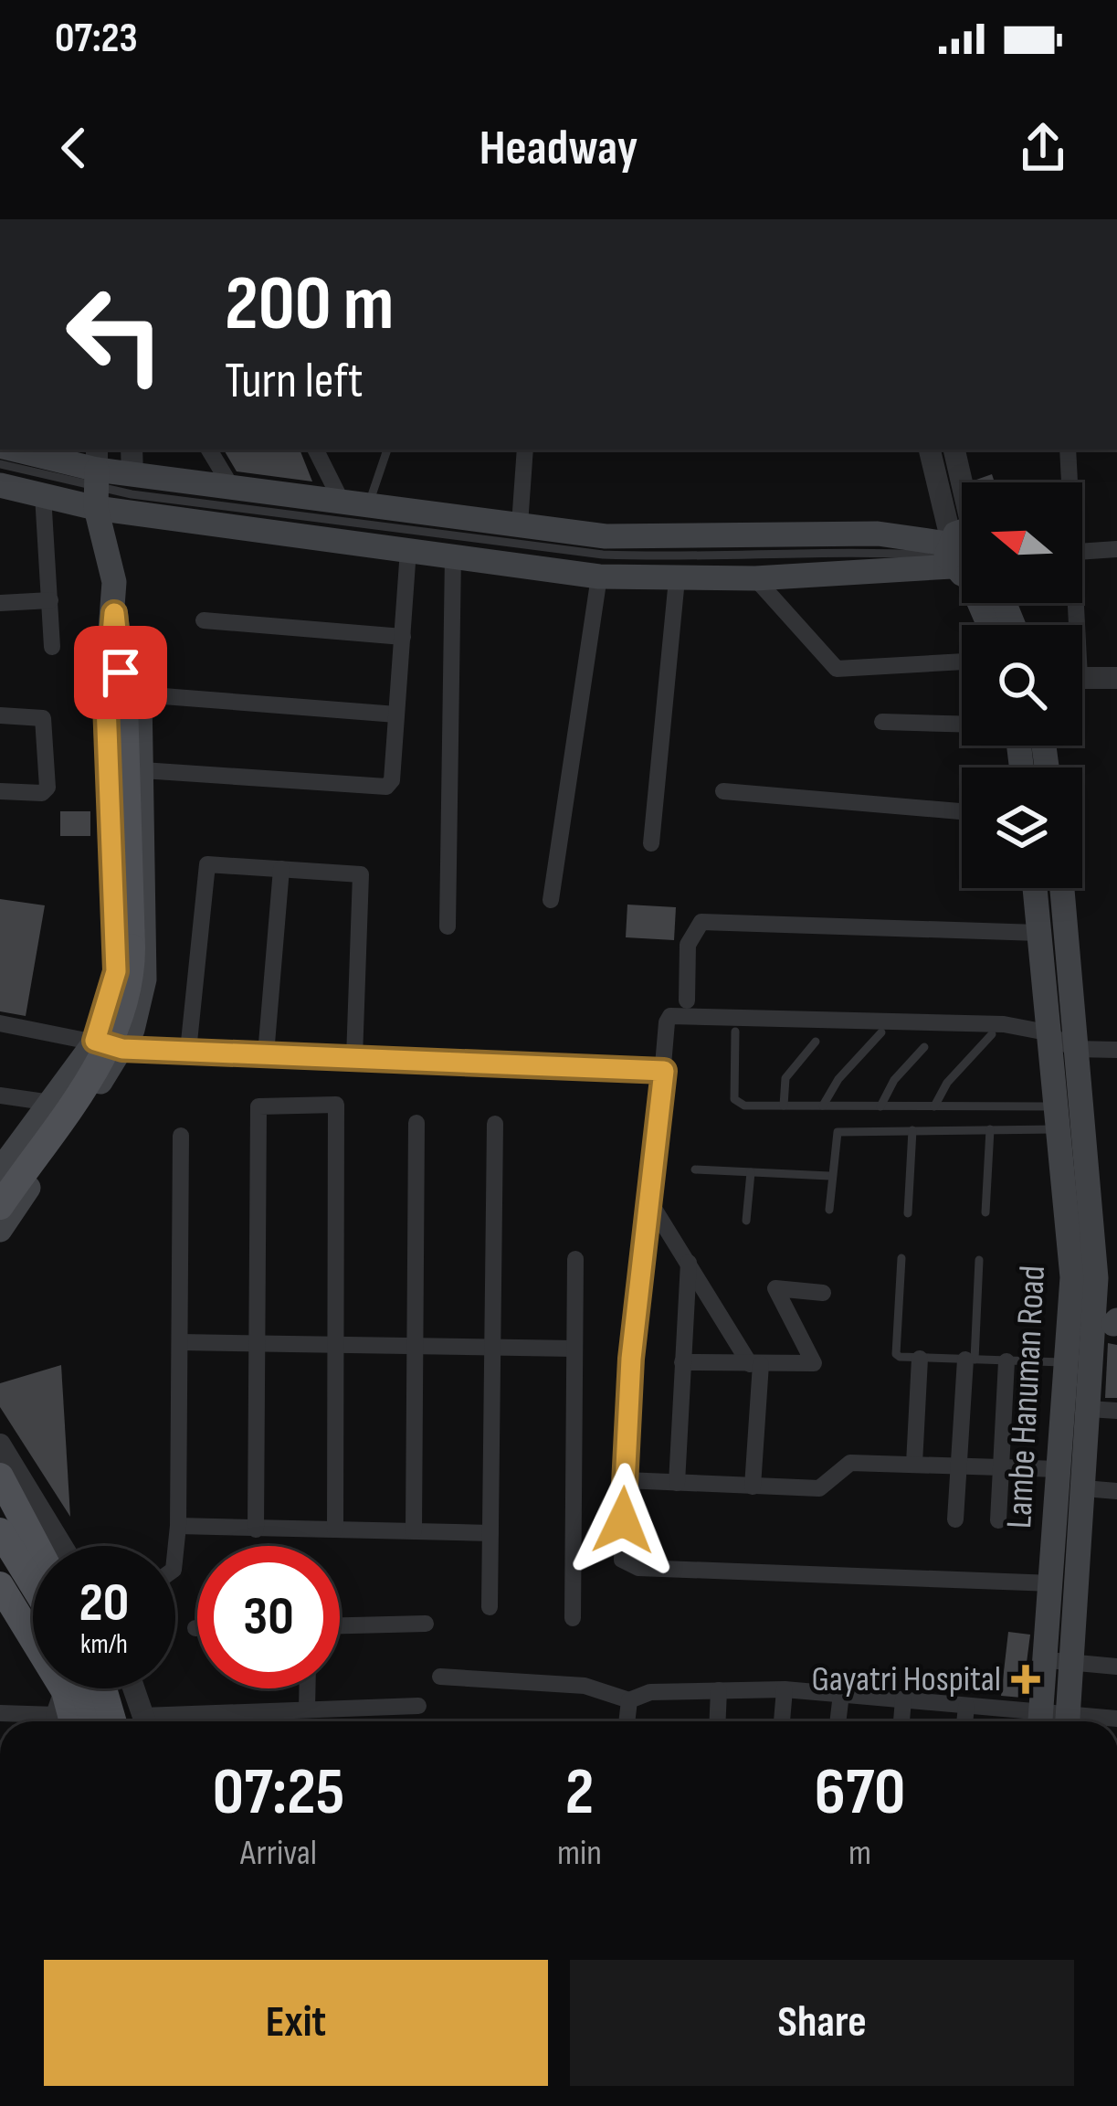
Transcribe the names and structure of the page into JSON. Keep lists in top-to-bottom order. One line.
{"streets":{"main road":["Lambe Hanuman Road"]},"places":{"health":["Gayatri Hospital"]},"north":"left","page":{"status":"07:23","header":"Headway","turn":["200 m","Turn left"],"speed":"20 km/h","limit":"30","eta":["07:25","Arrival","2","min","670","m"],"buttons":["Exit","Share"]}}
